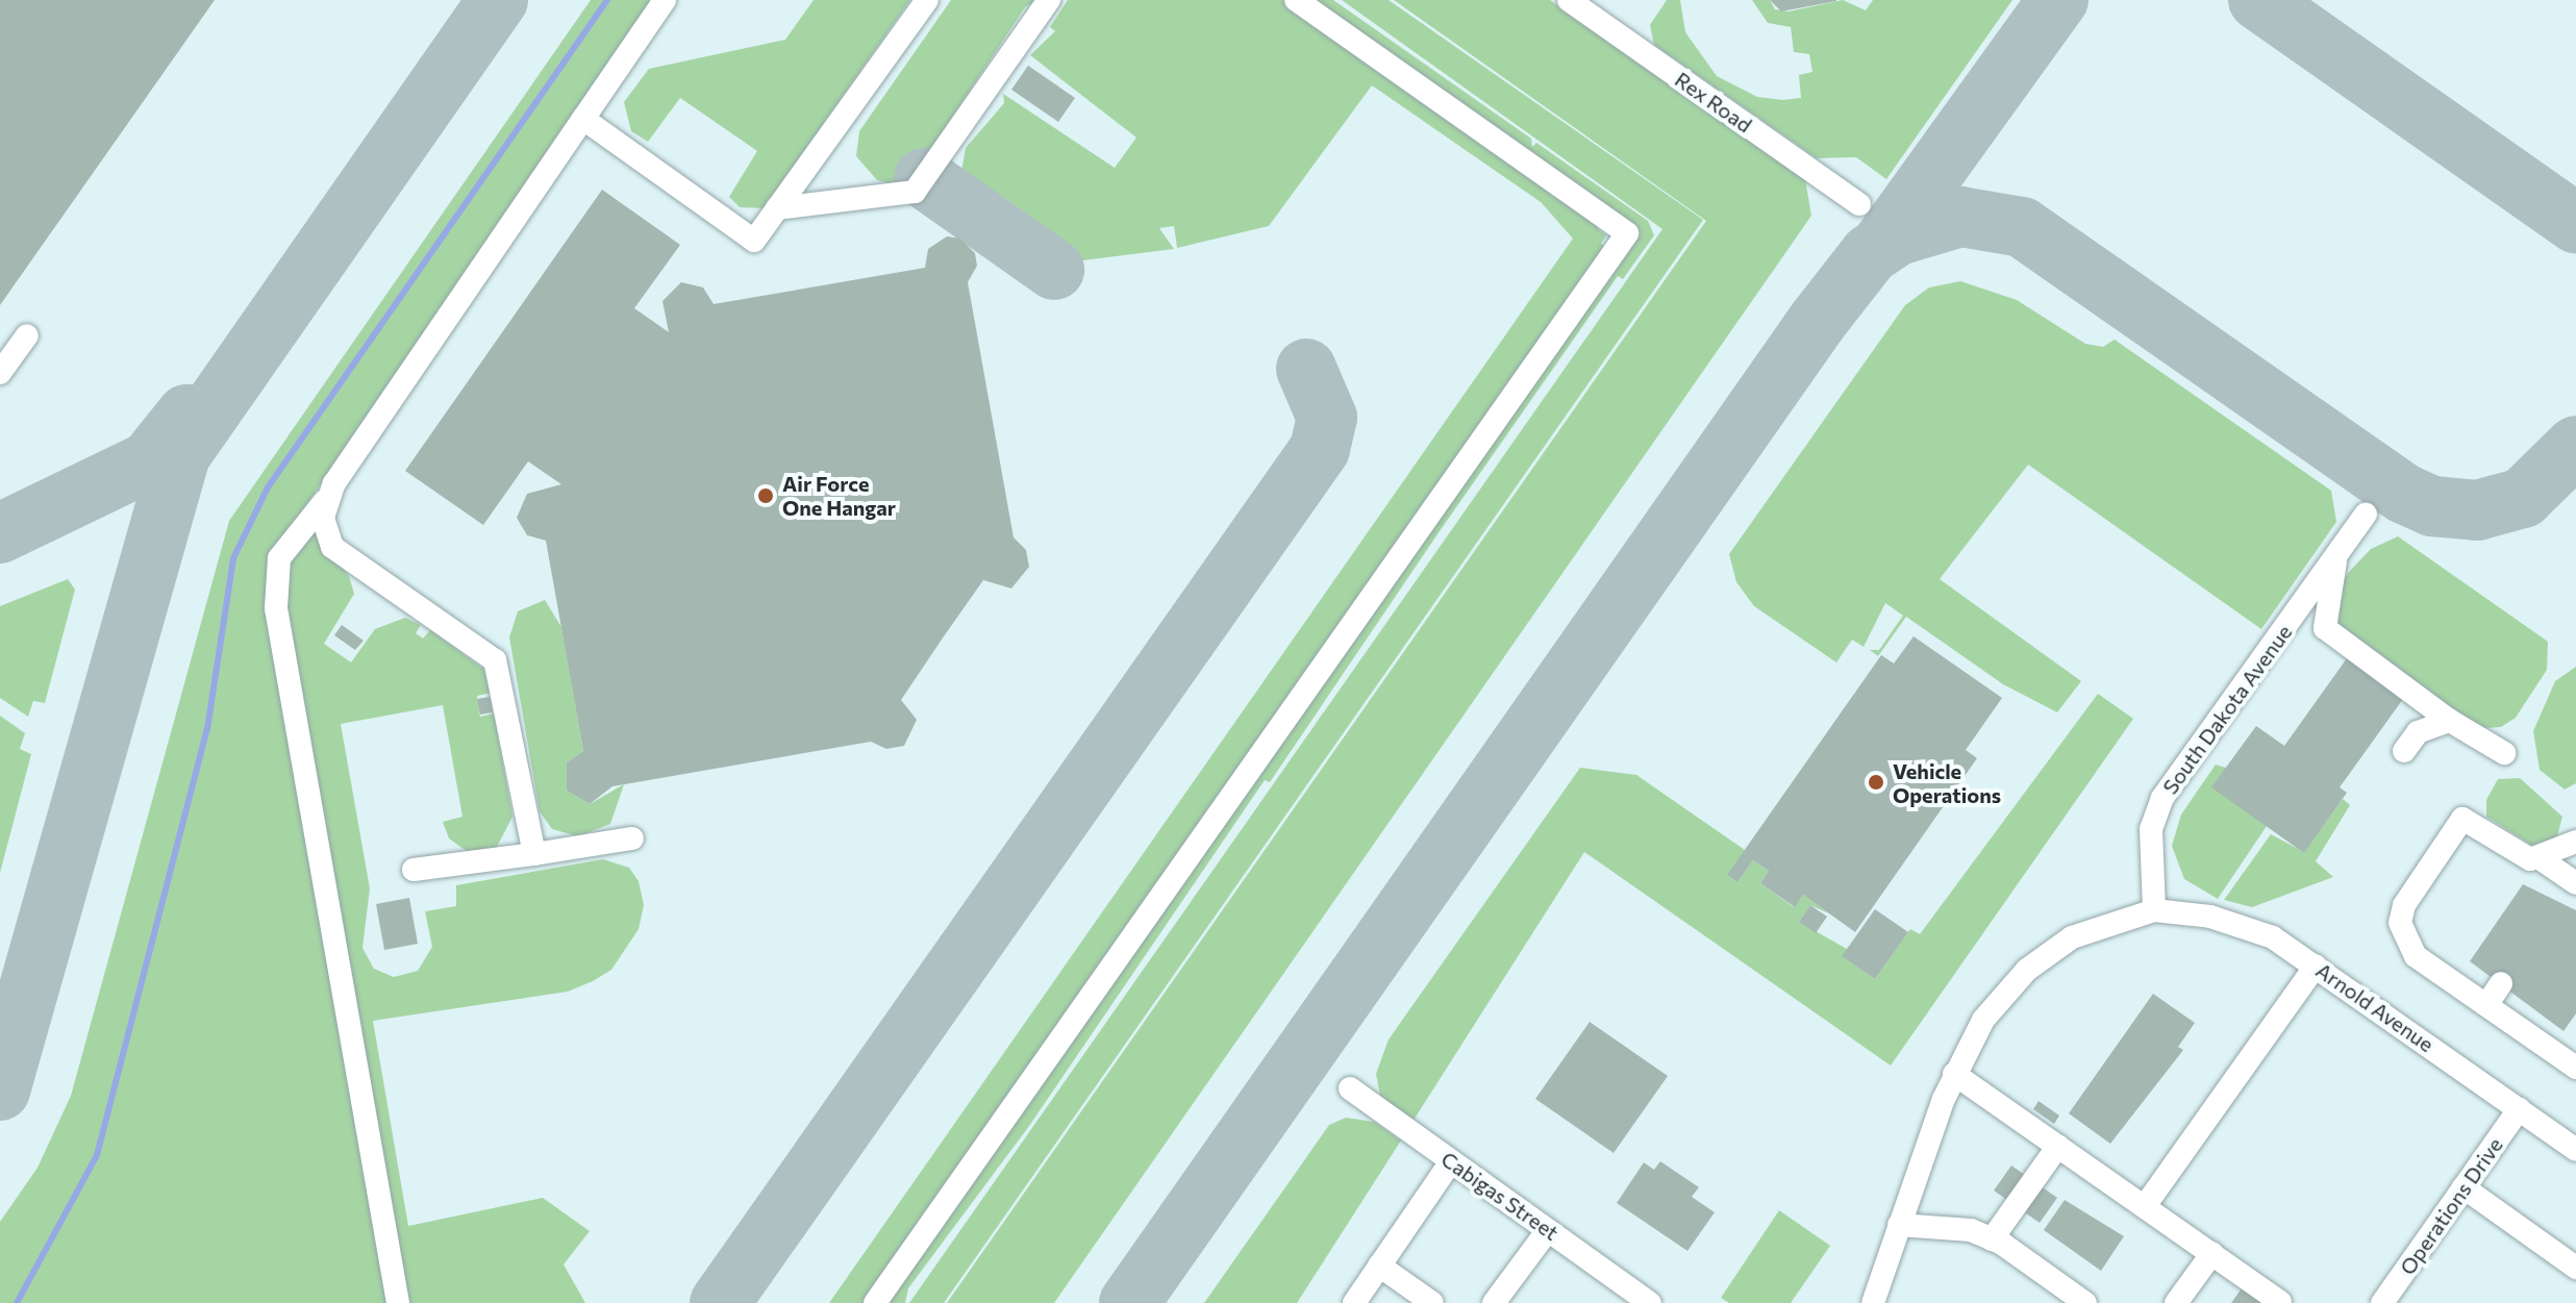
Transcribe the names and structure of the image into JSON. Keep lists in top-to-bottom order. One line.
{"streets":{"street":["Rex Road","South Dakota Avenue","Arnold Avenue","Cabigas Street","Operations Drive"]},"crossings":[["South Dakota Avenue","Arnold Avenue"],["Arnold Avenue","Operations Drive"]],"places":["Air Force One Hangar","Vehicle Operations"]}
